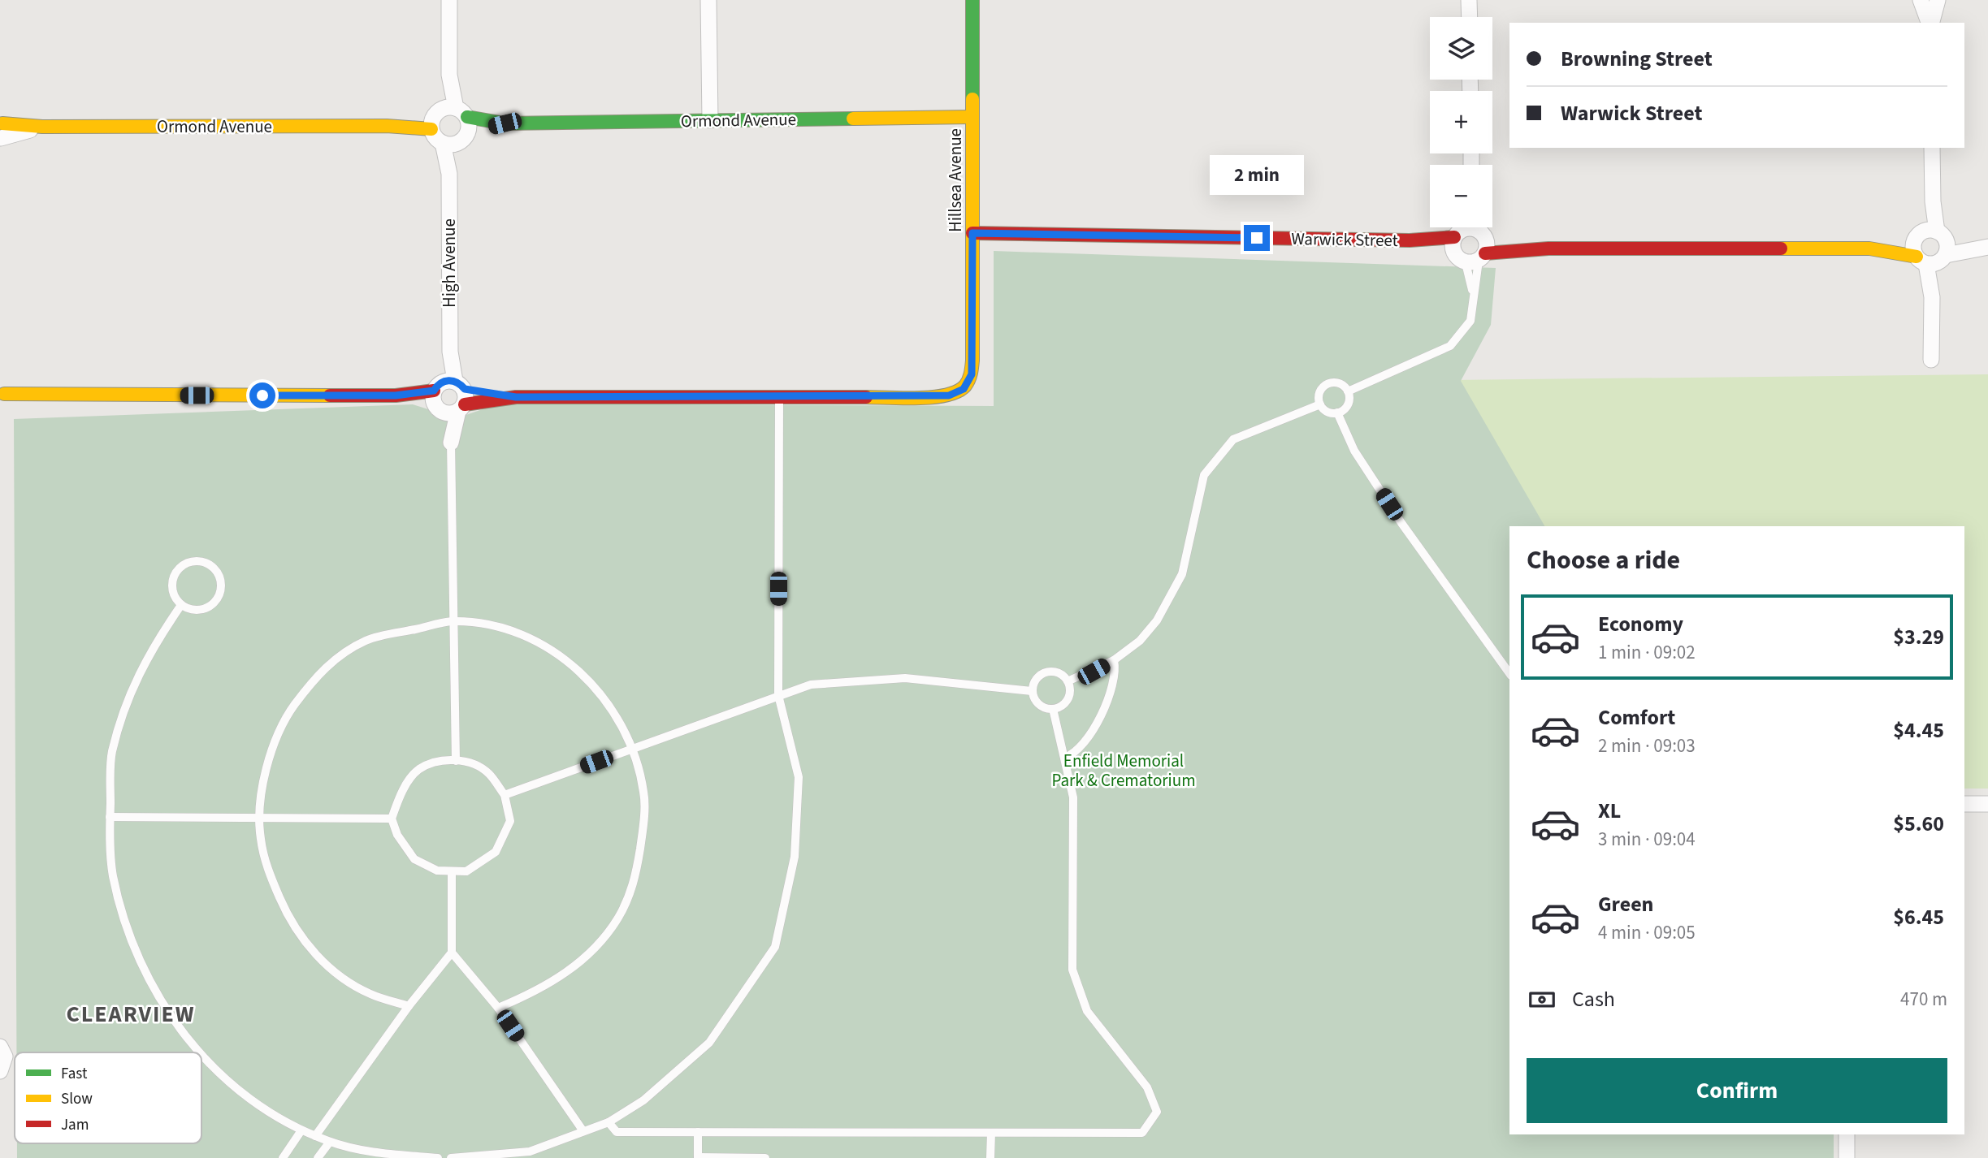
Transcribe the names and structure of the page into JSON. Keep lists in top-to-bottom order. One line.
{"streets":{"street":["Ormond Avenue","Hillsea Avenue","Warwick Street","High Avenue"]},"crossings":[["Ormond Avenue","Hillsea Avenue"],["Ormond Avenue","High Avenue"],["Hillsea Avenue","Warwick Street"]],"districts":["CLEARVIEW"],"parks":["Enfield Memorial Park & Crematorium"],"legend":["Fast","Slow","Jam"],"page":{"map_buttons":["+","−"],"banner":["Browning Street","Warwick Street"],"bubble":"2 min","heading":"Choose a ride","list":[{"name":"Economy","note":"1 min · 09:02","value":"$3.29"},{"name":"Comfort","note":"2 min · 09:03","value":"$4.45"},{"name":"XL","note":"3 min · 09:04","value":"$5.60"},{"name":"Green","note":"4 min · 09:05","value":"$6.45"}],"pay":["Cash","470 m"],"buttons":"Confirm"}}
